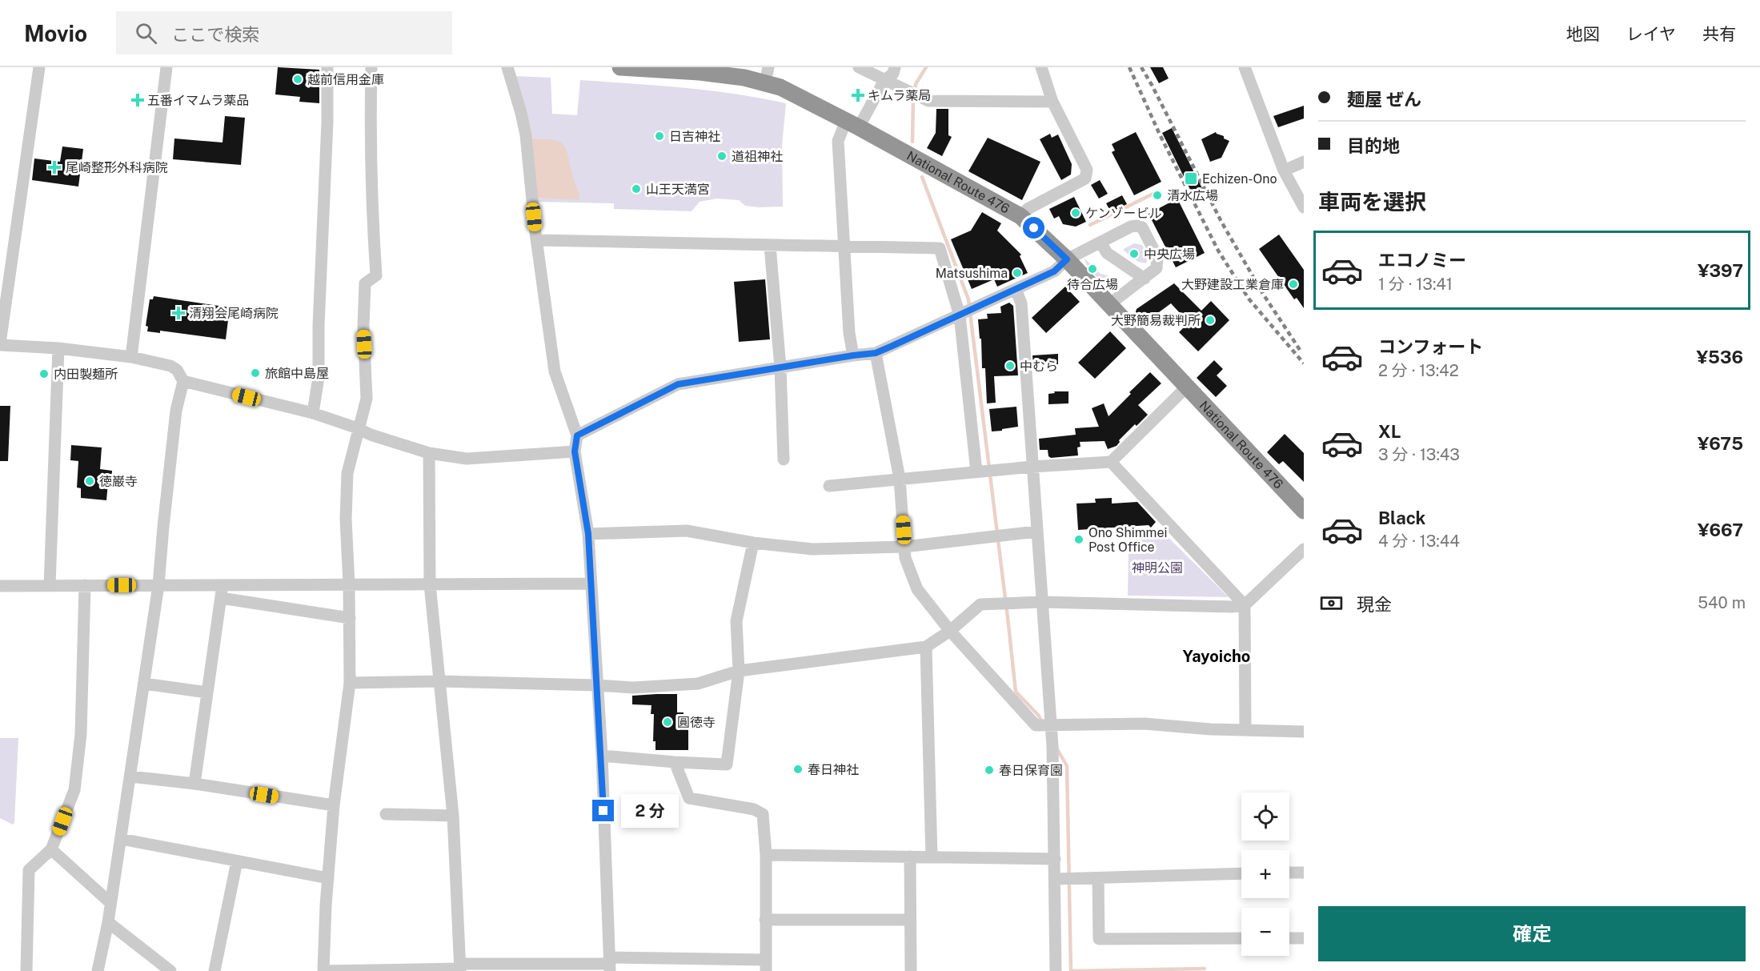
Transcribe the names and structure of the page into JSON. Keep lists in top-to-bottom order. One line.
{"streets":{"highway":["National Route 476"]},"districts":["Yayoicho"],"parks":["神明公園"],"places":{"other":["越前信用金庫","日吉神社","道祖神社","山王天満宮","清水広場","ケンゾービル","中央広場","待合広場","Matsushima","大野建設工業倉庫","大野簡易裁判所","中むら","旅館中島屋","内田製麺所","徳巌寺","Ono Shimmei Post Office","圓徳寺","春日神社","春日保育園"],"health":["キムラ薬局","五番イマムラ薬品","尾崎整形外科病院","清翔会尾崎病院"],"transit":["Echizen-Ono"]},"page":{"header":"Movio","search":"ここで検索","nav":["地図","レイヤ","共有"],"banner":["麺屋 ぜん","目的地"],"heading":"車両を選択","list":[{"name":"エコノミー","note":"1 分 · 13:41","value":"¥397"},{"name":"コンフォート","note":"2 分 · 13:42","value":"¥536"},{"name":"XL","note":"3 分 · 13:43","value":"¥675"},{"name":"Black","note":"4 分 · 13:44","value":"¥667"}],"pay":["現金","540 m"],"map_buttons":["+","−"],"bubble":"2 分","buttons":"確定"}}
